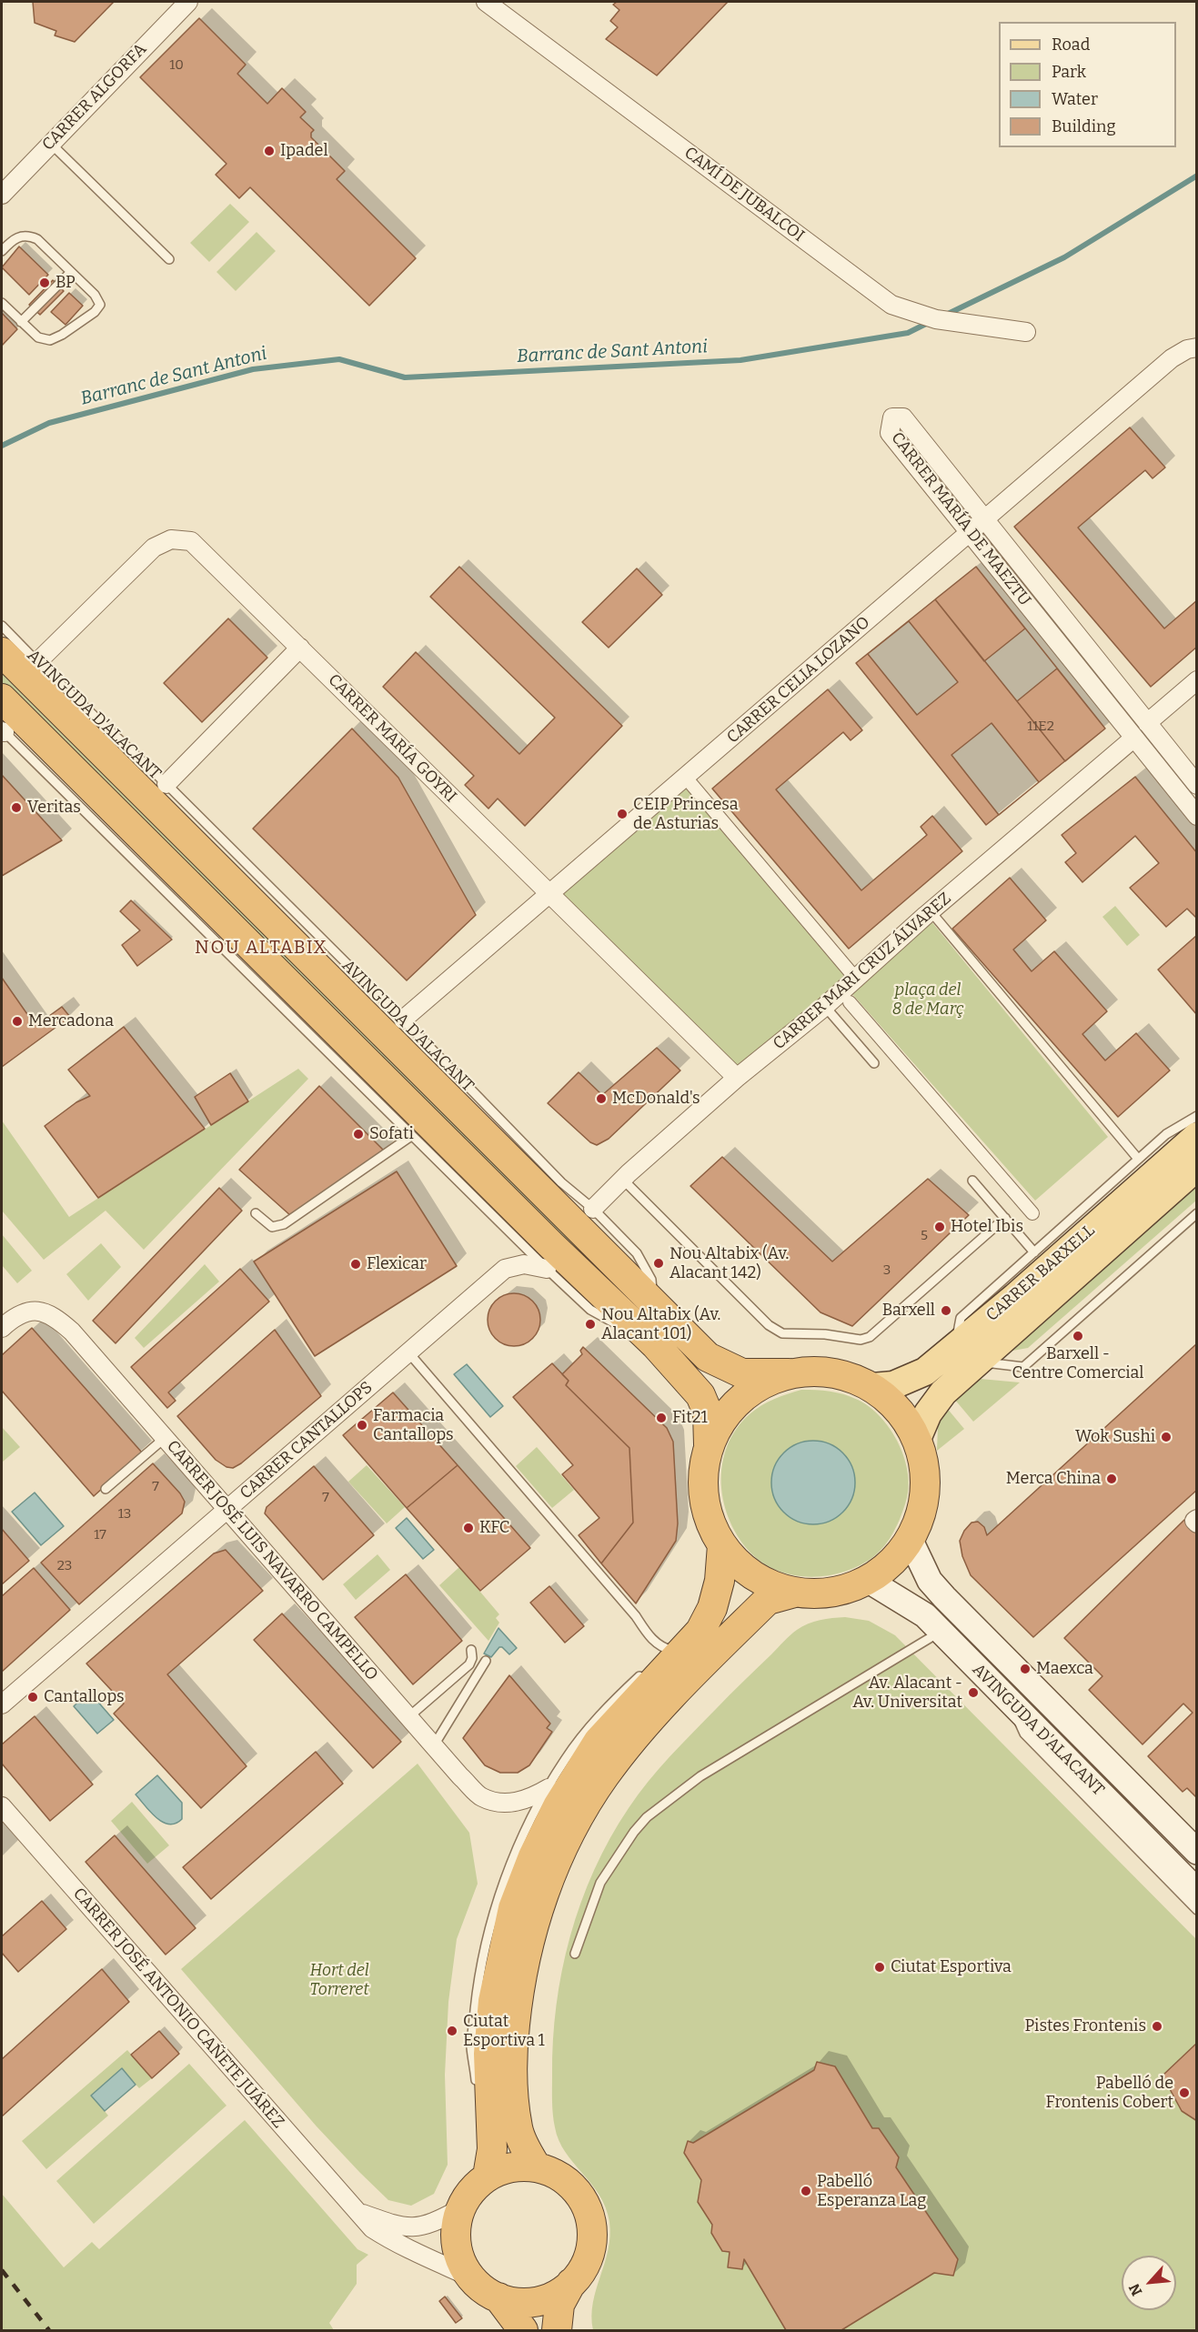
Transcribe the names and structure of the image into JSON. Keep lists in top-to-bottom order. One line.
{"streets":{"highway":["AVINGUDA D'ALACANT"],"main road":["CARRER BARXELL"],"street":["CARRER ALGORFA","CAMÍ DE JUBALCOI","CARRER MARÍA DE MAEZTU","CARRER CELIA LOZANO","CARRER MARÍA GOYRI","CARRER MARI CRUZ ÁLVAREZ","CARRER CANTALLOPS","CARRER JOSÉ LUIS NAVARRO CAMPELLO","CARRER JOSÉ ANTONIO CAÑETE JUÁREZ"]},"crossings":[["CARRER MARÍA DE MAEZTU","CARRER CELIA LOZANO"],["CARRER MARÍA DE MAEZTU","CARRER MARI CRUZ ÁLVAREZ"],["CARRER CELIA LOZANO","AVINGUDA D'ALACANT"],["CARRER CELIA LOZANO","CARRER MARÍA GOYRI"],["AVINGUDA D'ALACANT","CARRER MARÍA GOYRI"],["AVINGUDA D'ALACANT","CARRER MARI CRUZ ÁLVAREZ"],["AVINGUDA D'ALACANT","CARRER BARXELL"],["CARRER MARÍA GOYRI","CARRER MARI CRUZ ÁLVAREZ"],["CARRER CANTALLOPS","CARRER JOSÉ LUIS NAVARRO CAMPELLO"]],"districts":["NOU ALTABIX"],"water":["Barranc de Sant Antoni"],"parks":["plaça del 8 de Març","Hort del Torreret"],"places":["Ipadel","BP","Veritas","CEIP Princesa de Asturias","Mercadona","McDonald's","Sofati","Hotel Ibis","Nou Altabix (Av. Alacant 142)","Flexicar","Barxell","Nou Altabix (Av. Alacant 101)","Barxell - Centre Comercial","Fit21","Farmacia Cantallops","Wok Sushi","Merca China","KFC","Maexca","Av. Alacant - Av. Universitat","Cantallops","Ciutat Esportiva","Pistes Frontenis","Ciutat Esportiva 1","Pabelló de Frontenis Cobert","Pabelló Esperanza Lag"],"house_numbers":["10","11E2","5","3","7","7","13","17","23"],"legend":["Road","Park","Water","Building"],"north":"bottom left"}
